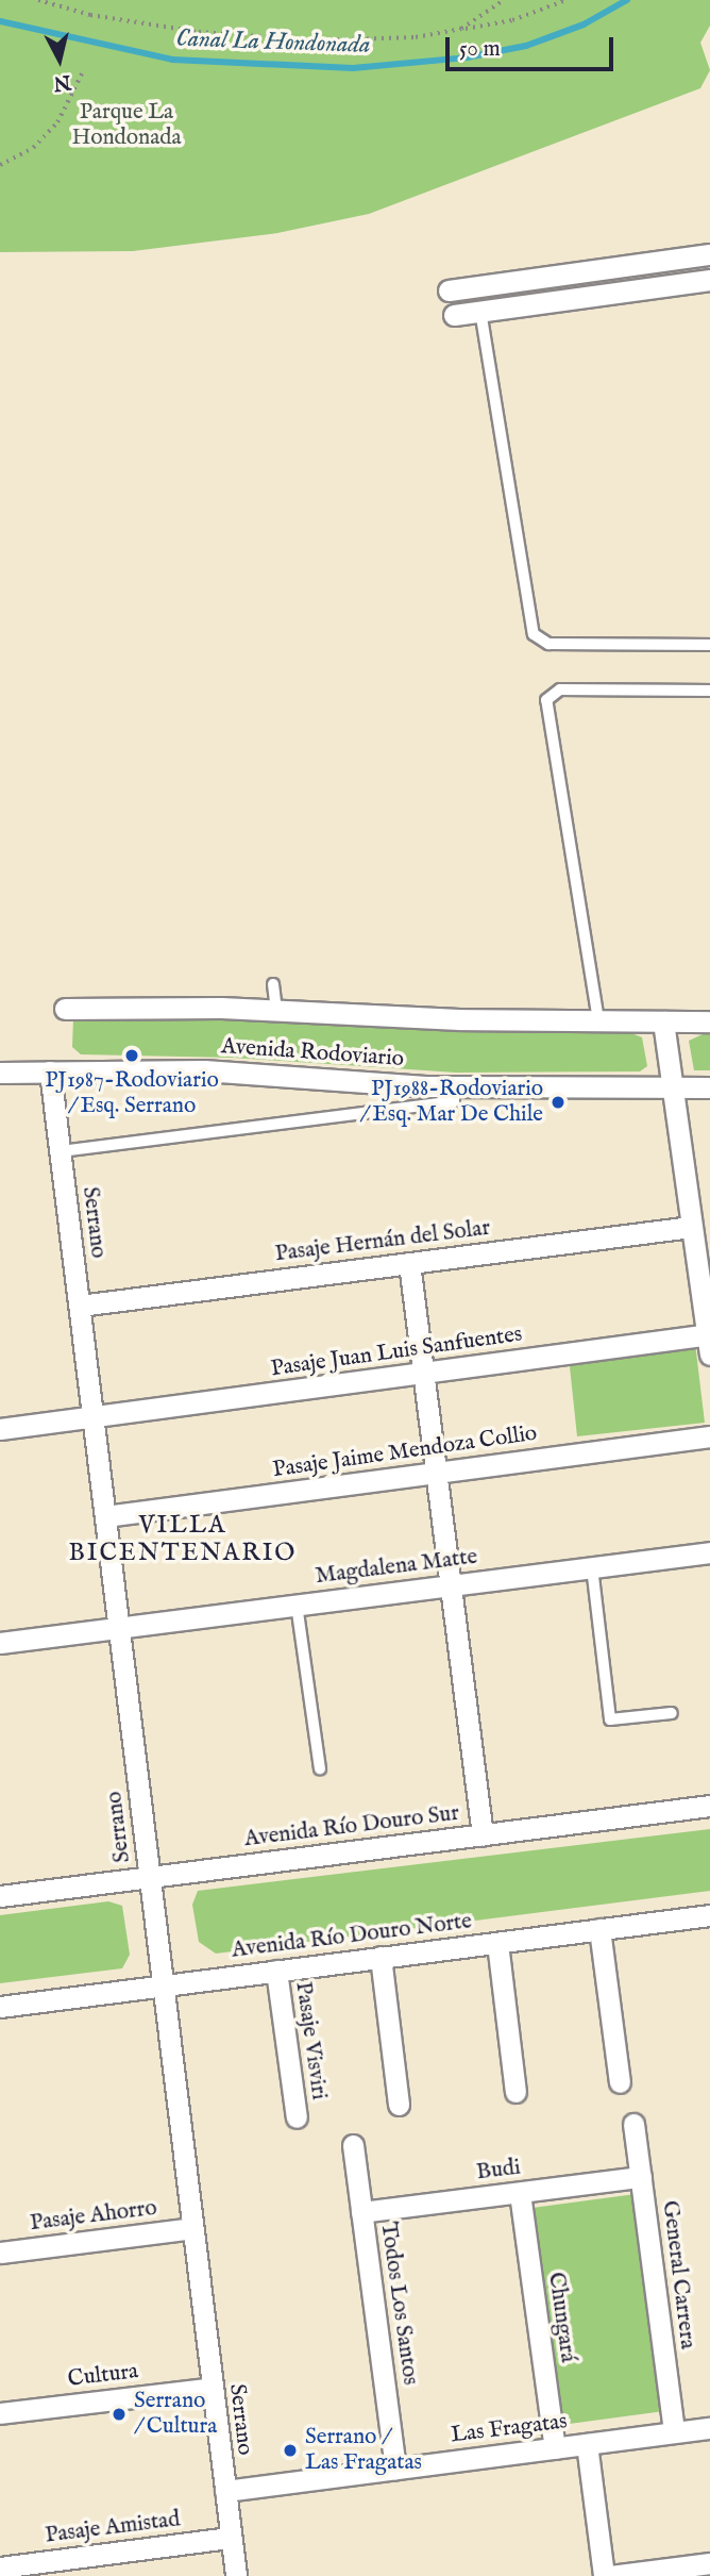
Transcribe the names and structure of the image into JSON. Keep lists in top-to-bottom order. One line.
{"streets":{"street":["Avenida Rodoviario","Serrano","Pasaje Hernán del Solar","Pasaje Juan Luis Sanfuentes","Pasaje Jaime Mendoza Collio","Magdalena Matte","Avenida Río Douro Sur","Avenida Río Douro Norte","Pasaje Visviri","Budi","Pasaje Ahorro","General Carrera","Todos Los Santos","Chungará","Cultura","Las Fragatas","Pasaje Amistad"]},"crossings":[["Avenida Rodoviario","Serrano"],["Serrano","Pasaje Hernán del Solar"],["Serrano","Pasaje Juan Luis Sanfuentes"],["Serrano","Pasaje Jaime Mendoza Collio"],["Serrano","Magdalena Matte"],["Serrano","Avenida Río Douro Sur"],["Serrano","Avenida Río Douro Norte"],["Serrano","Pasaje Ahorro"],["Serrano","Cultura"],["Serrano","Las Fragatas"],["Serrano","Pasaje Amistad"],["Avenida Río Douro Norte","Pasaje Visviri"],["Budi","General Carrera"],["Budi","Todos Los Santos"],["Budi","Chungará"],["General Carrera","Las Fragatas"],["Todos Los Santos","Las Fragatas"],["Chungará","Las Fragatas"]],"districts":["VILLA BICENTENARIO"],"water":["Canal La Hondonada"],"parks":["Parque La Hondonada"],"places":["PJ1987-Rodoviario / Esq. Serrano","PJ1988-Rodoviario / Esq. Mar De Chile","Serrano / Cultura","Serrano / Las Fragatas"],"scale_bar":"50 m","north":"bottom"}
